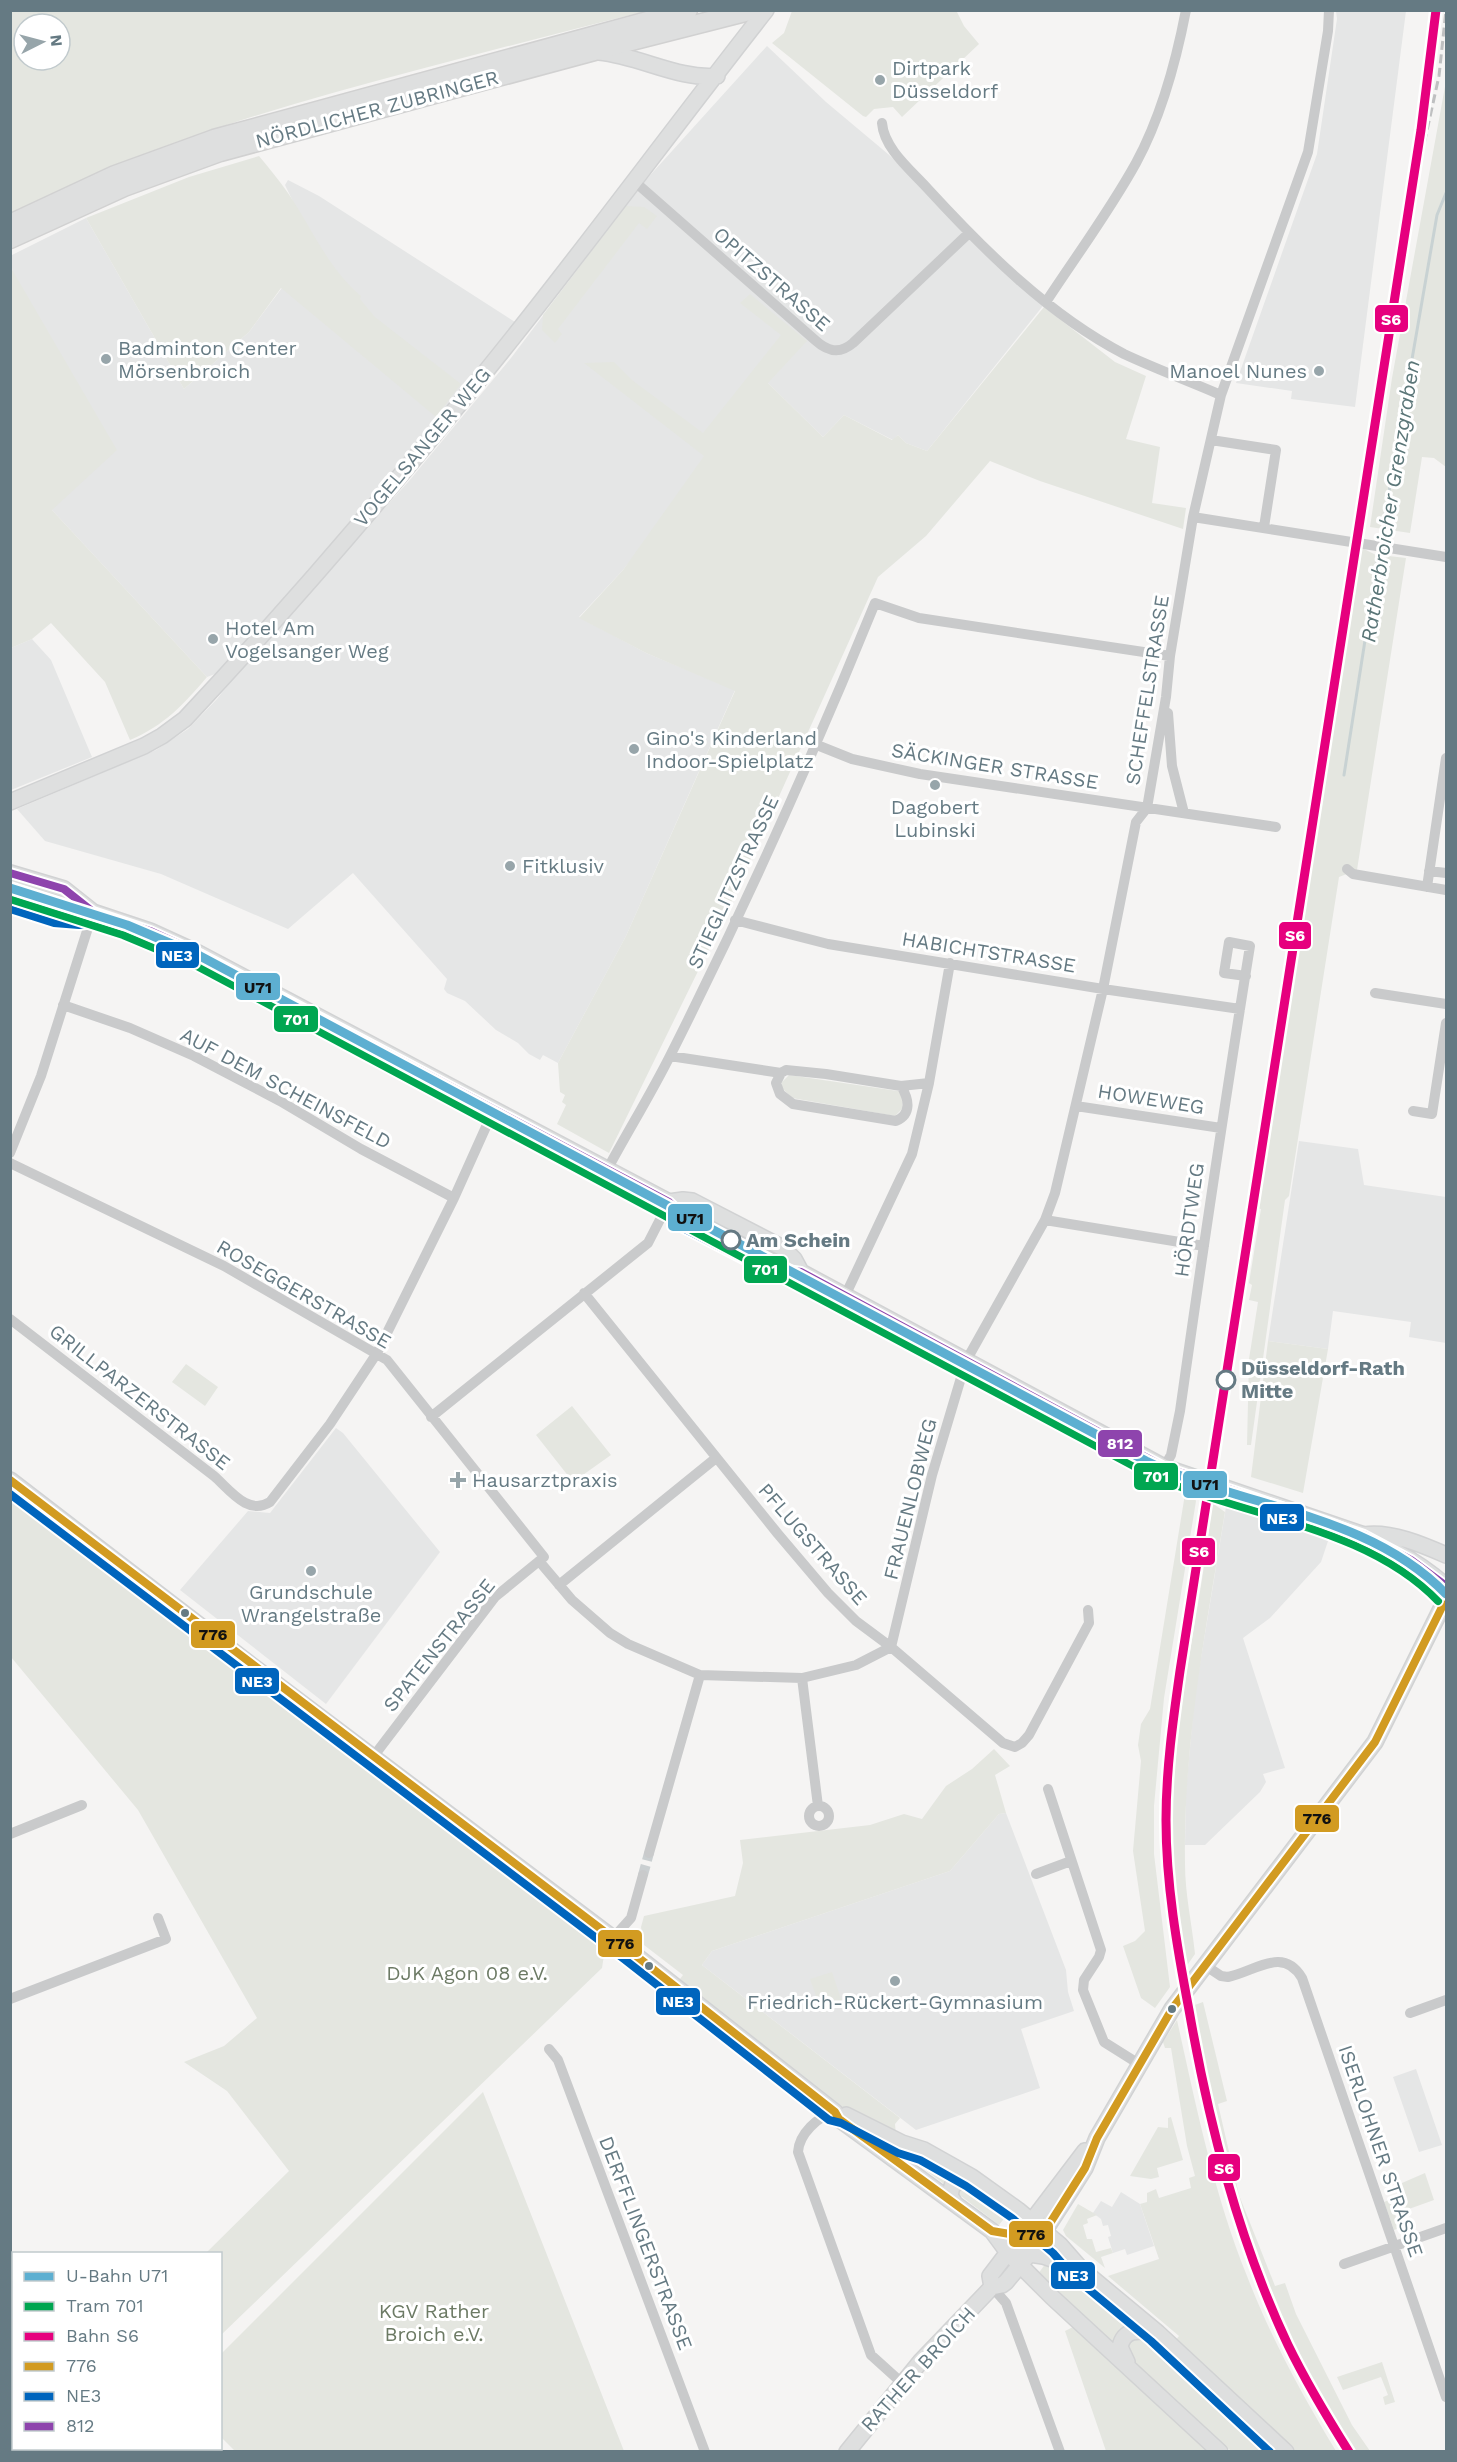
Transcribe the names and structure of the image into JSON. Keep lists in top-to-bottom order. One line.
{"streets":{"main road":["NÖRDLICHER ZUBRINGER","VOGELSANGER WEG","RATHER BROICH"],"street":["OPITZSTRASSE","SCHEFFELSTRASSE","SÄCKINGER STRASSE","STIEGLITZSTRASSE","HABICHTSTRASSE","AUF DEM SCHEINSFELD","HOWEWEG","HÖRDTWEG","ROSEGGERSTRASSE","GRILLPARZERSTRASSE","FRAUENLOBWEG","PFLUGSTRASSE","SPATENSTRASSE","ISERLOHNER STRASSE","DERFFLINGERSTRASSE"]},"crossings":[["OPITZSTRASSE","VOGELSANGER WEG"],["SCHEFFELSTRASSE","SÄCKINGER STRASSE"],["SCHEFFELSTRASSE","STIEGLITZSTRASSE"],["SCHEFFELSTRASSE","HABICHTSTRASSE"],["SCHEFFELSTRASSE","HOWEWEG"],["SCHEFFELSTRASSE","FRAUENLOBWEG"],["SÄCKINGER STRASSE","STIEGLITZSTRASSE"],["STIEGLITZSTRASSE","HABICHTSTRASSE"],["HABICHTSTRASSE","HÖRDTWEG"],["HOWEWEG","HÖRDTWEG"],["ROSEGGERSTRASSE","GRILLPARZERSTRASSE"],["ROSEGGERSTRASSE","SPATENSTRASSE"],["FRAUENLOBWEG","PFLUGSTRASSE"]],"water":["Ratherbroicher Grenzgraben"],"parks":["DJK Agon 08 e.V.","KGV Rather Broich e.V."],"places":{"other":["Dirtpark Düsseldorf","Badminton Center Mörsenbroich","Manoel Nunes","Hotel Am Vogelsanger Weg","Gino's Kinderland Indoor-Spielplatz","Dagobert Lubinski","Fitklusiv","Am Schein","Düsseldorf-Rath Mitte","Grundschule Wrangelstraße","Friedrich-Rückert-Gymnasium"],"health":["Hausarztpraxis"]},"lines":["rail line S6","transit line 812","metro line U71","tram line 701","transit line NE3","transit line 776"],"legend":["U-Bahn U71","Tram 701","Bahn S6","776","NE3","812"],"north":"right"}
